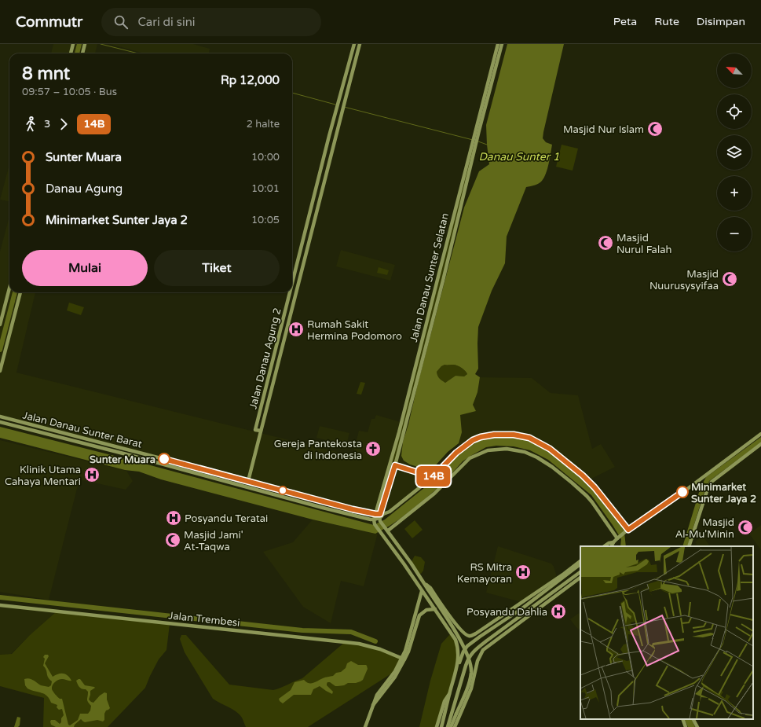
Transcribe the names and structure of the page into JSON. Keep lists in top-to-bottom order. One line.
{"streets":{"street":["Jalan Danau Sunter Selatan","Jalan Danau Agung 2","Jalan Danau Sunter Barat","Jalan Trembesi"]},"crossings":[["Jalan Danau Sunter Selatan","Jalan Danau Sunter Barat"],["Jalan Danau Agung 2","Jalan Danau Sunter Barat"]],"water":["Danau Sunter 1"],"places":{"mosque":["Masjid Nur Islam","Masjid Nurul Falah","Masjid Nuurusysyifaa","Masjid Al-Mu'Minin","Masjid Jami' At-Taqwa"],"hospital":["Rumah Sakit Hermina Podomoro","Klinik Utama Cahaya Mentari","Posyandu Teratai","RS Mitra Kemayoran","Posyandu Dahlia"],"church":["Gereja Pantekosta di Indonesia"],"other":["Sunter Muara","Minimarket Sunter Jaya 2"]},"lines":["bus line 14B"],"north":"top left","page":{"header":"Commutr","search":"Cari di sini","nav":["Peta","Rute","Disimpan"],"on_map":"14B","map_buttons":["+","−"],"heading":["8 mnt","09:57 – 10:05 · Bus","Rp 12,000"],"legs":["3","14B","2 halte"],"list":[{"name":"Sunter Muara","value":"10:00"},{"name":"Danau Agung","value":"10:01"},{"name":"Minimarket Sunter Jaya 2","value":"10:05"}],"buttons":["Mulai","Tiket"]}}
